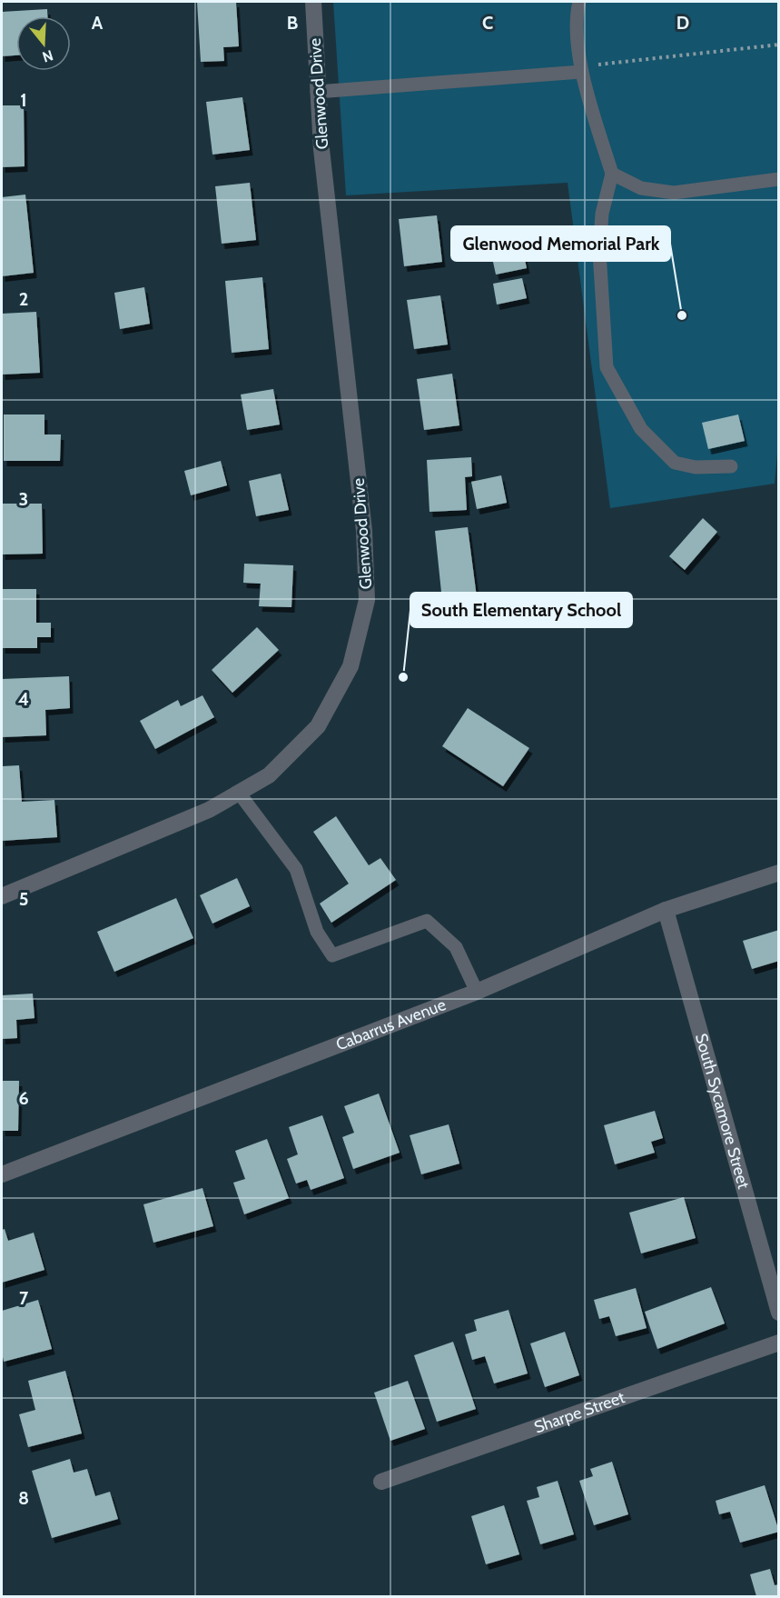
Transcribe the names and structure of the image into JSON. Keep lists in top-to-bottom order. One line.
{"streets":{"street":["Glenwood Drive","Cabarrus Avenue","South Sycamore Street","Sharpe Street"]},"crossings":[["Cabarrus Avenue","South Sycamore Street"]],"places":["Glenwood Memorial Park","South Elementary School"],"north":"bottom","grid":{"columns":["A","B","C","D"],"rows":["1","2","3","4","5","6","7","8"]}}
